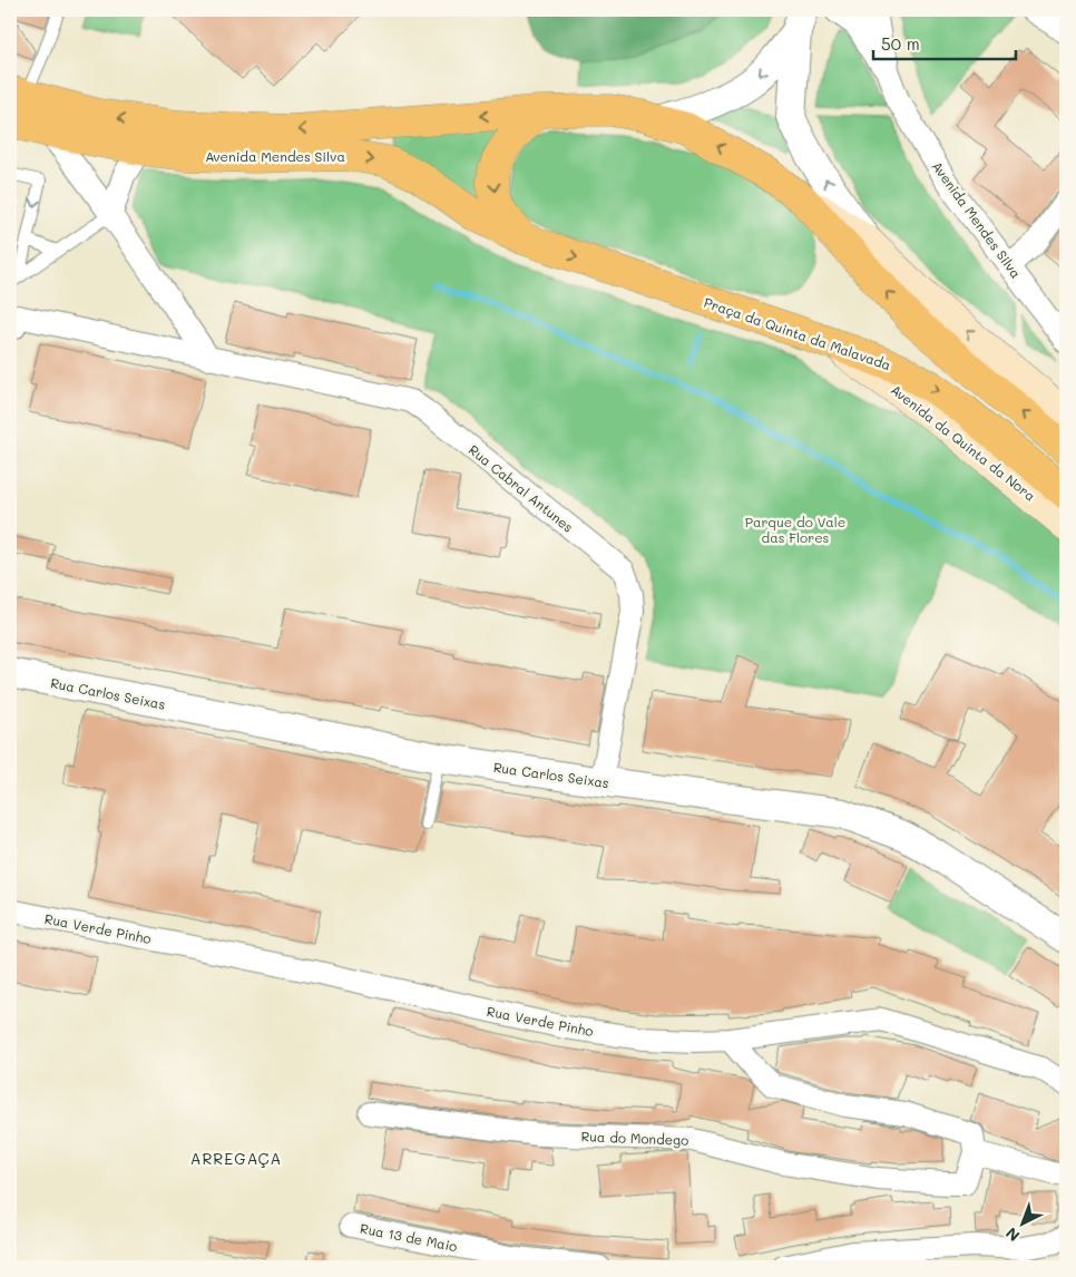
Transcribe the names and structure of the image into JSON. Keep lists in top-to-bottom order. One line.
{"streets":{"main road":["Avenida Mendes Silva","Praça da Quinta da Malavada","Avenida da Quinta da Nora"],"street":["Rua Cabral Antunes","Rua Carlos Seixas","Rua Verde Pinho","Rua do Mondego","Rua 13 de Maio"]},"crossings":[["Avenida Mendes Silva","Praça da Quinta da Malavada"],["Praça da Quinta da Malavada","Avenida da Quinta da Nora"],["Rua Cabral Antunes","Rua Carlos Seixas"]],"districts":["ARREGAÇA"],"parks":["Parque do Vale das Flores"],"scale_bar":"50 m","north":"bottom left"}
